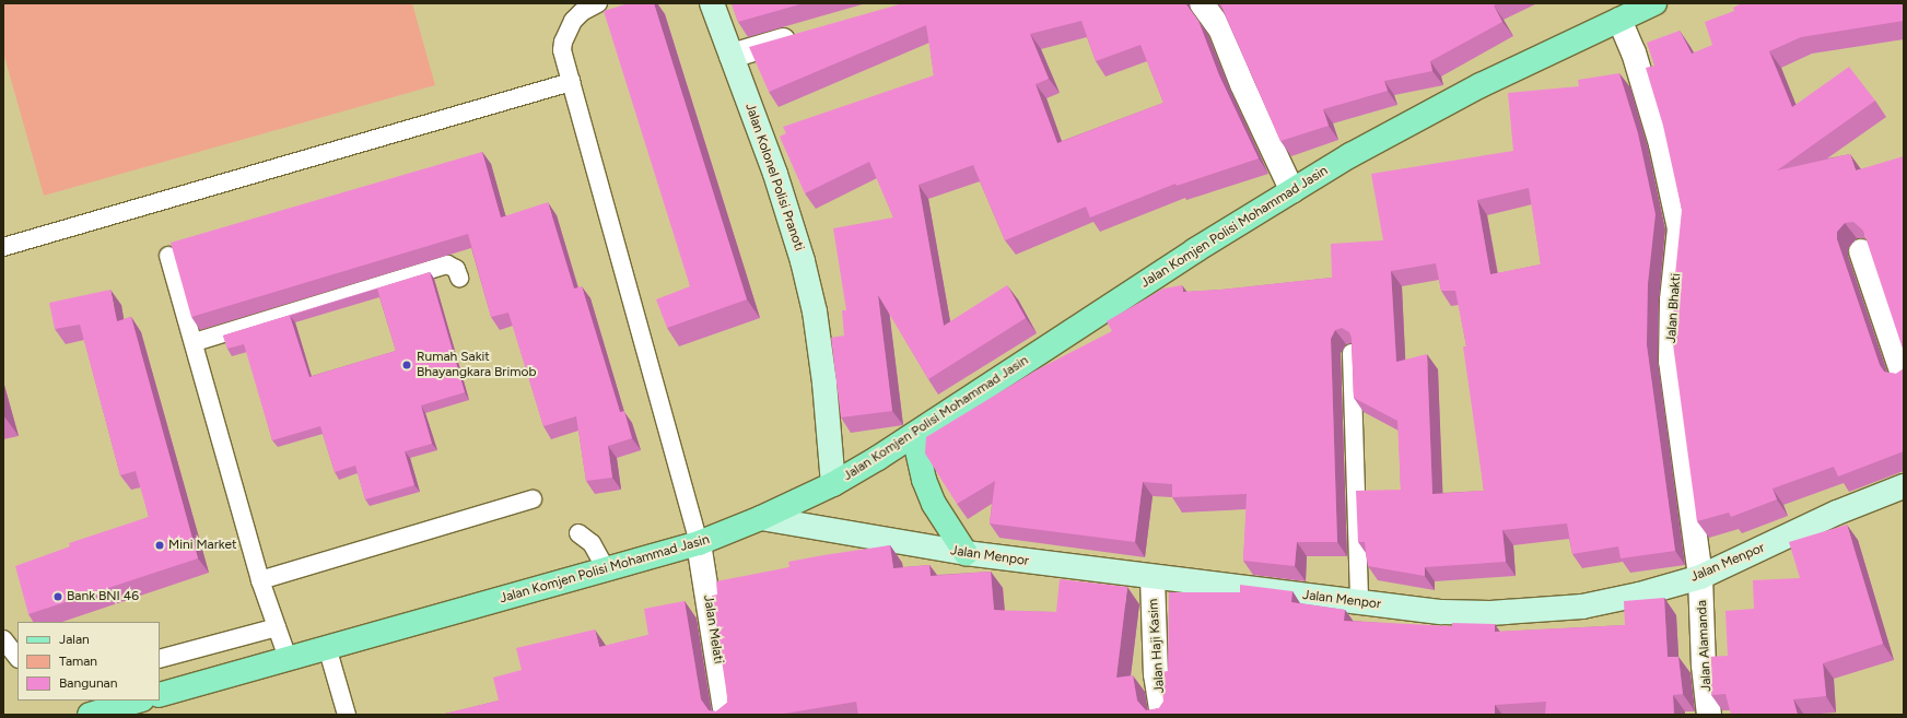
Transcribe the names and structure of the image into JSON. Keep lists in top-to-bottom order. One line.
{"streets":{"main road":["Jalan Komjen Polisi Mohammad Jasin"],"street":["Jalan Kolonel Polisi Pranoti","Jalan Bhakti","Jalan Menpor","Jalan Melati","Jalan Haji Kasim","Jalan Alamanda"]},"crossings":[["Jalan Kolonel Polisi Pranoti","Jalan Komjen Polisi Mohammad Jasin"],["Jalan Komjen Polisi Mohammad Jasin","Jalan Bhakti"],["Jalan Komjen Polisi Mohammad Jasin","Jalan Menpor"],["Jalan Komjen Polisi Mohammad Jasin","Jalan Melati"],["Jalan Bhakti","Jalan Menpor"],["Jalan Bhakti","Jalan Alamanda"],["Jalan Menpor","Jalan Haji Kasim"],["Jalan Menpor","Jalan Alamanda"]],"places":["Rumah Sakit Bhayangkara Brimob","Mini Market","Bank BNI 46"],"legend":["Jalan","Taman","Bangunan"]}
